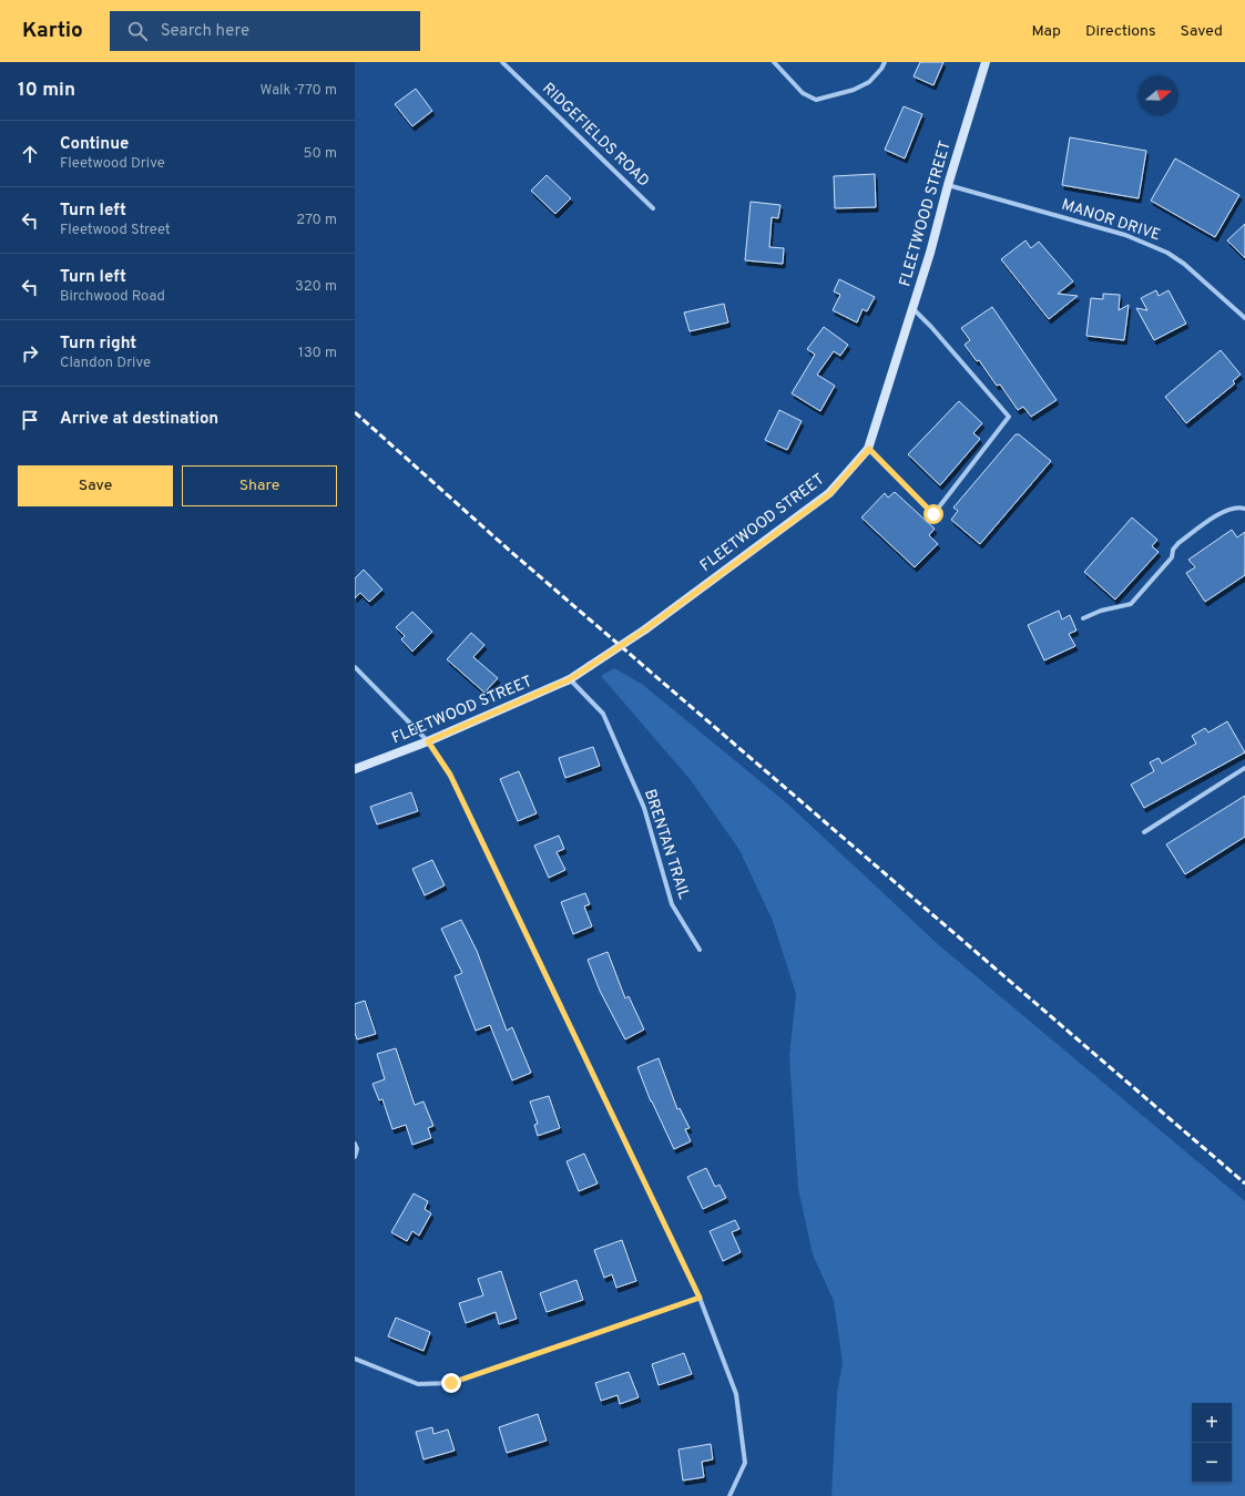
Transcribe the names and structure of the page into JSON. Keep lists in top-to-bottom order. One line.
{"streets":{"street":["RIDGEFIELDS ROAD","FLEETWOOD STREET","MANOR DRIVE","BRENTAN TRAIL"]},"crossings":[["FLEETWOOD STREET","MANOR DRIVE"],["FLEETWOOD STREET","BRENTAN TRAIL"]],"north":"right","page":{"header":"Kartio","search":"Search here","nav":["Map","Directions","Saved"],"heading":["10 min","Walk · 770 m"],"list":[["Continue","Fleetwood Drive","50 m"],["Turn left","Fleetwood Street","270 m"],["Turn left","Birchwood Road","320 m"],["Turn right","Clandon Drive","130 m"],"Arrive at destination"],"buttons":["Save","Share"],"map_buttons":["+","−"]}}
